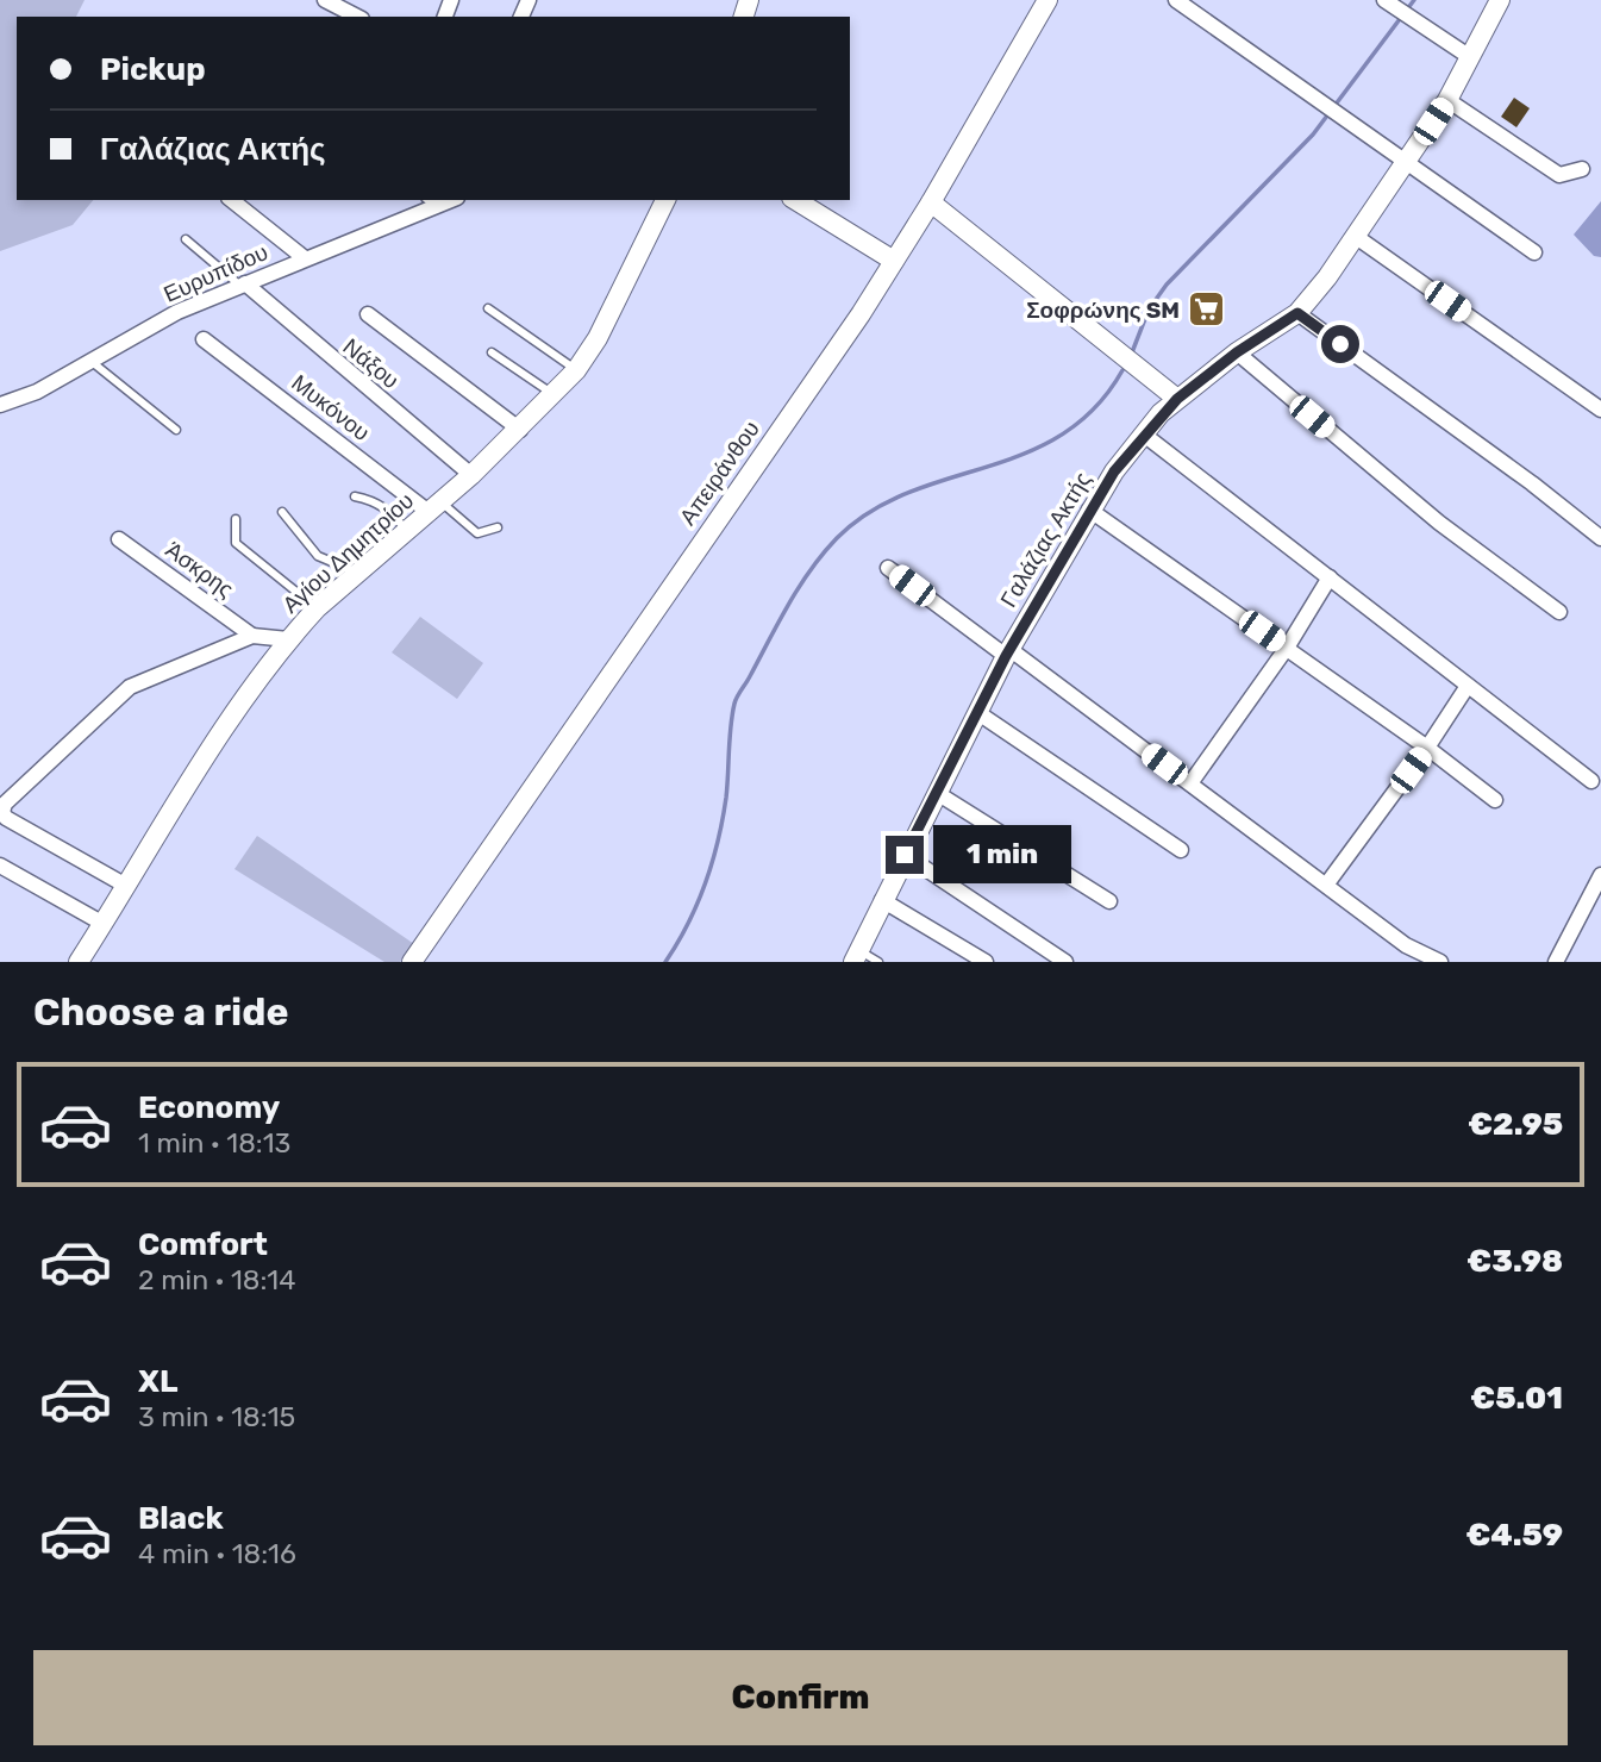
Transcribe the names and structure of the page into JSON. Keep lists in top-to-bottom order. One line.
{"streets":{"street":["Ευρυπίδου","Νάξου","Μυκόνου","Απειράνθου","Γαλάζιας Ακτής","Αγίου Δημητρίου","Άσκρης"]},"crossings":[["Ευρυπίδου","Νάξου"],["Νάξου","Αγίου Δημητρίου"],["Μυκόνου","Αγίου Δημητρίου"]],"places":{"supermarket":["Σοφρώνης SM"]},"page":{"banner":["Pickup","Γαλάζιας Ακτής"],"bubble":"1 min","heading":"Choose a ride","list":[{"name":"Economy","note":"1 min · 18:13","value":"€2.95"},{"name":"Comfort","note":"2 min · 18:14","value":"€3.98"},{"name":"XL","note":"3 min · 18:15","value":"€5.01"},{"name":"Black","note":"4 min · 18:16","value":"€4.59"}],"buttons":"Confirm"}}
